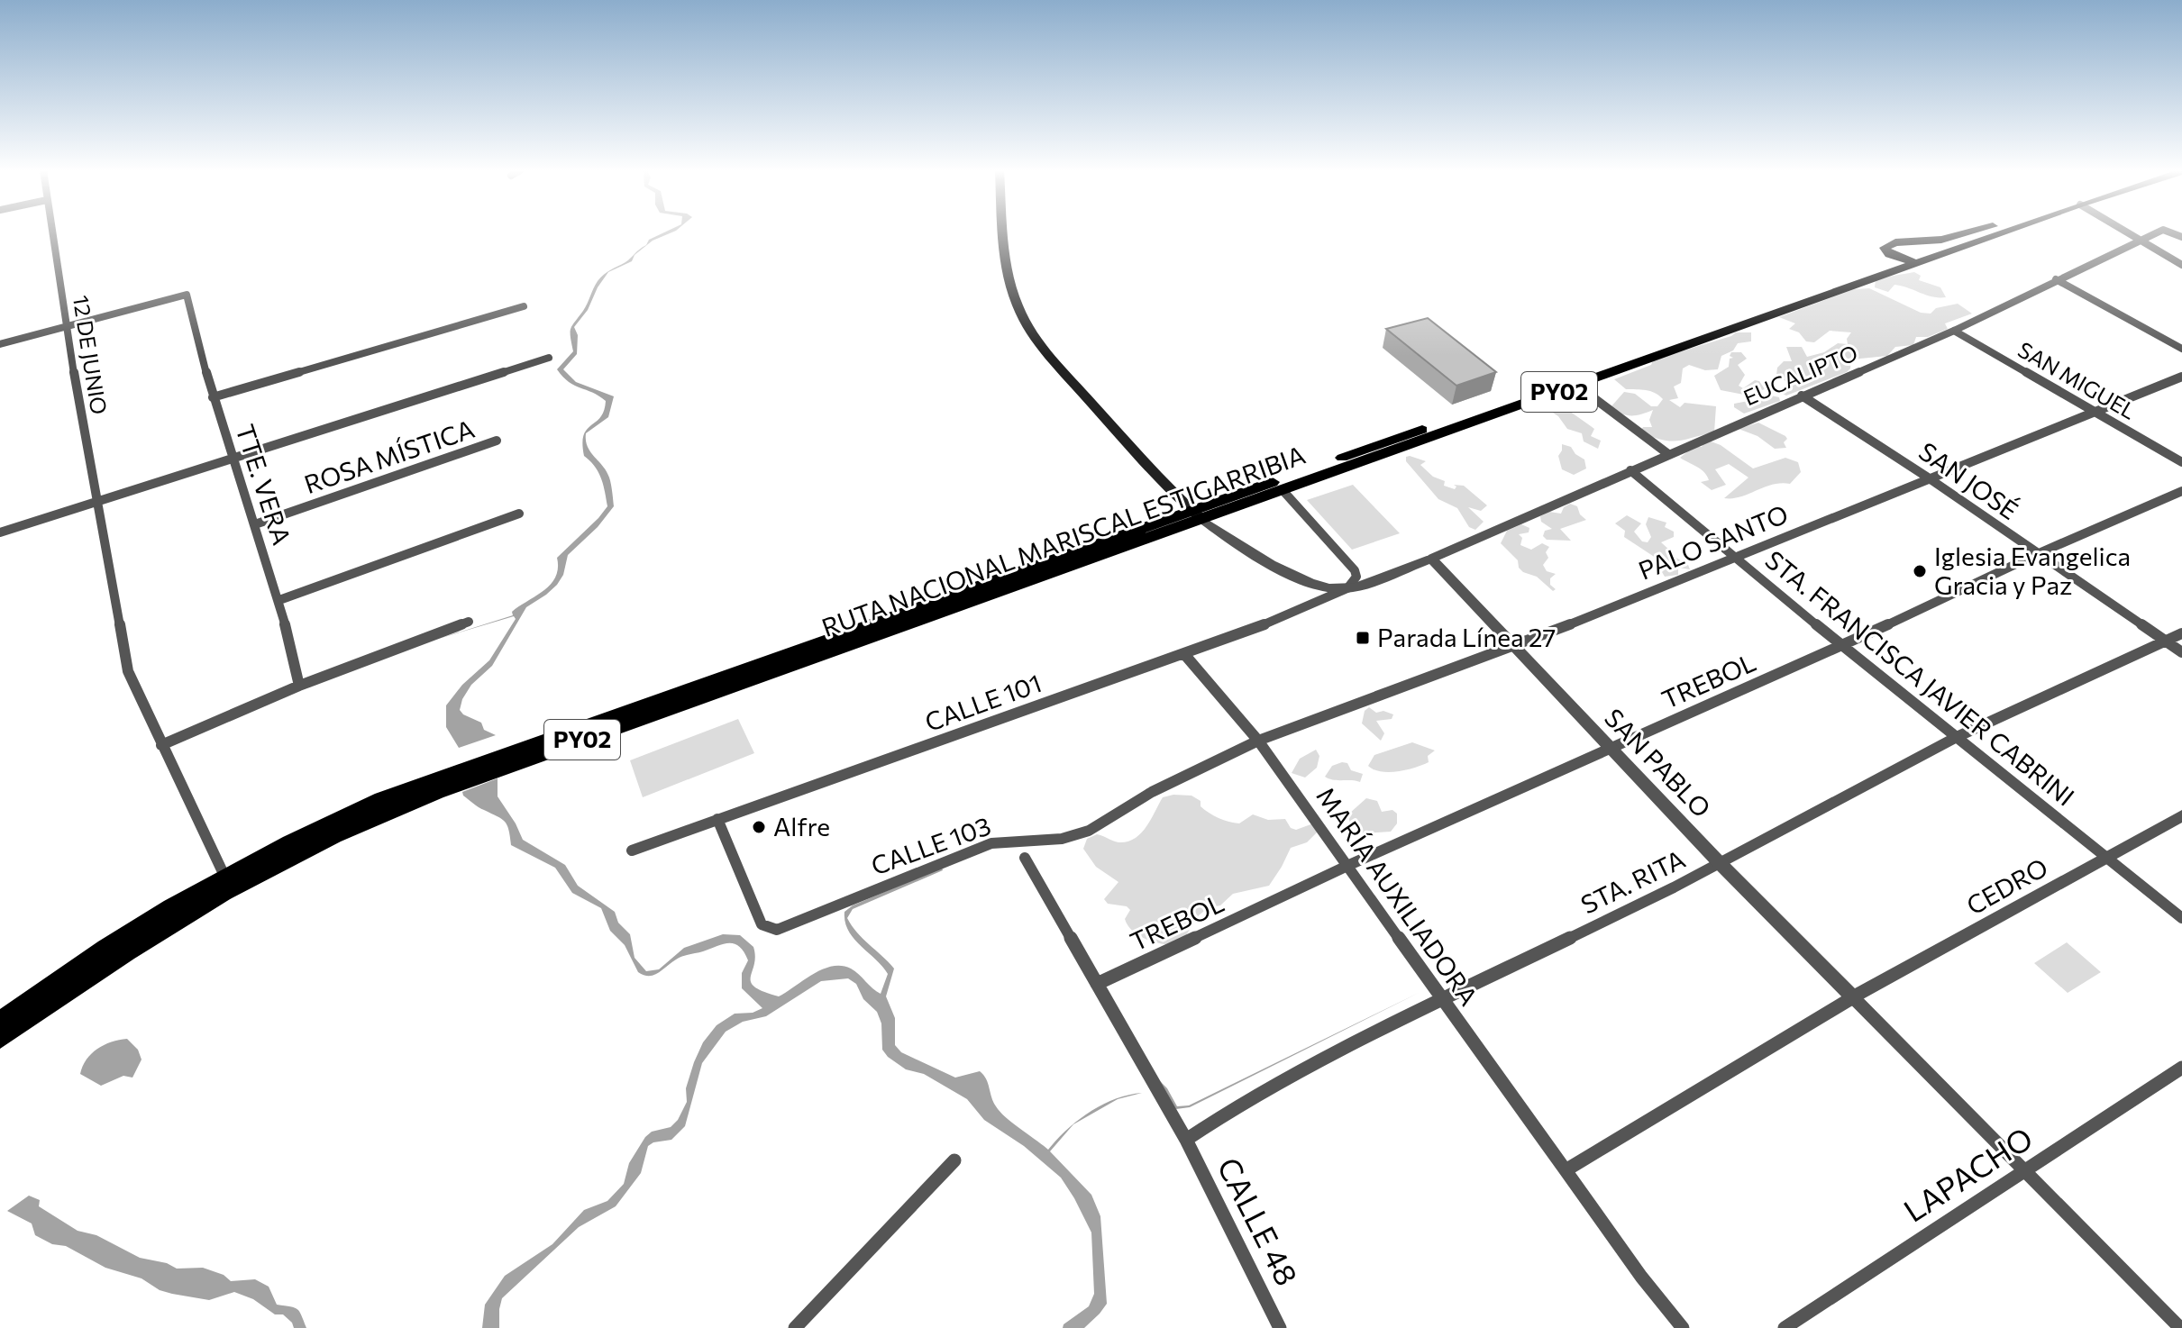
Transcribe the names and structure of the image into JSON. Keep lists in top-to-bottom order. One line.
{"streets":{"highway":["PY02","RUTA NACIONAL MARISCAL ESTIGARRIBIA"],"street":["12 DE JUNIO","EUCALIPTO","SAN MIGUEL","ROSA MÍSTICA","SAN JOSÉ","TTE. VERA","PALO SANTO","STA. FRANCISCA JAVIER CABRINI","TREBOL","CALLE 101","SAN PABLO","CALLE 103","STA. RITA","CEDRO","MARÍA AUXILIADORA","LAPACHO","CALLE 48"]},"crossings":[["12 DE JUNIO","TTE. VERA"],["12 DE JUNIO","RUTA NACIONAL MARISCAL ESTIGARRIBIA"],["EUCALIPTO","SAN MIGUEL"],["EUCALIPTO","SAN JOSÉ"],["EUCALIPTO","STA. FRANCISCA JAVIER CABRINI"],["EUCALIPTO","SAN PABLO"],["SAN MIGUEL","PALO SANTO"],["ROSA MÍSTICA","TTE. VERA"],["SAN JOSÉ","PALO SANTO"],["SAN JOSÉ","TREBOL"],["SAN JOSÉ","STA. RITA"],["PALO SANTO","STA. FRANCISCA JAVIER CABRINI"],["PALO SANTO","SAN PABLO"],["PALO SANTO","CALLE 103"],["PALO SANTO","MARÍA AUXILIADORA"],["STA. FRANCISCA JAVIER CABRINI","TREBOL"],["STA. FRANCISCA JAVIER CABRINI","STA. RITA"],["STA. FRANCISCA JAVIER CABRINI","CEDRO"],["TREBOL","SAN PABLO"],["TREBOL","MARÍA AUXILIADORA"],["TREBOL","CALLE 48"],["CALLE 101","CALLE 103"],["CALLE 101","MARÍA AUXILIADORA"],["SAN PABLO","STA. RITA"],["SAN PABLO","CEDRO"],["CALLE 103","MARÍA AUXILIADORA"],["STA. RITA","MARÍA AUXILIADORA"],["STA. RITA","CALLE 48"]],"places":{"other":["Iglesia Evangelica Gracia y Paz","Alfre"],"transit":["Parada Línea 27"]}}
